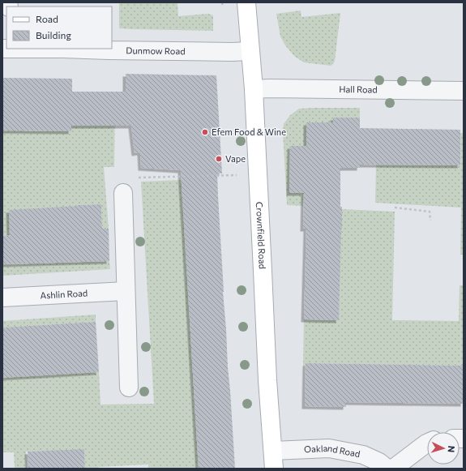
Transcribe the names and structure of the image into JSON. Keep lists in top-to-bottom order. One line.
{"streets":{"street":["Dunmow Road","Hall Road","Crownfield Road","Ashlin Road","Oakland Road"]},"crossings":[["Dunmow Road","Crownfield Road"],["Hall Road","Crownfield Road"],["Crownfield Road","Oakland Road"]],"places":["Efem Food & Wine","Vape"],"legend":["Road","Building"],"north":"right"}
